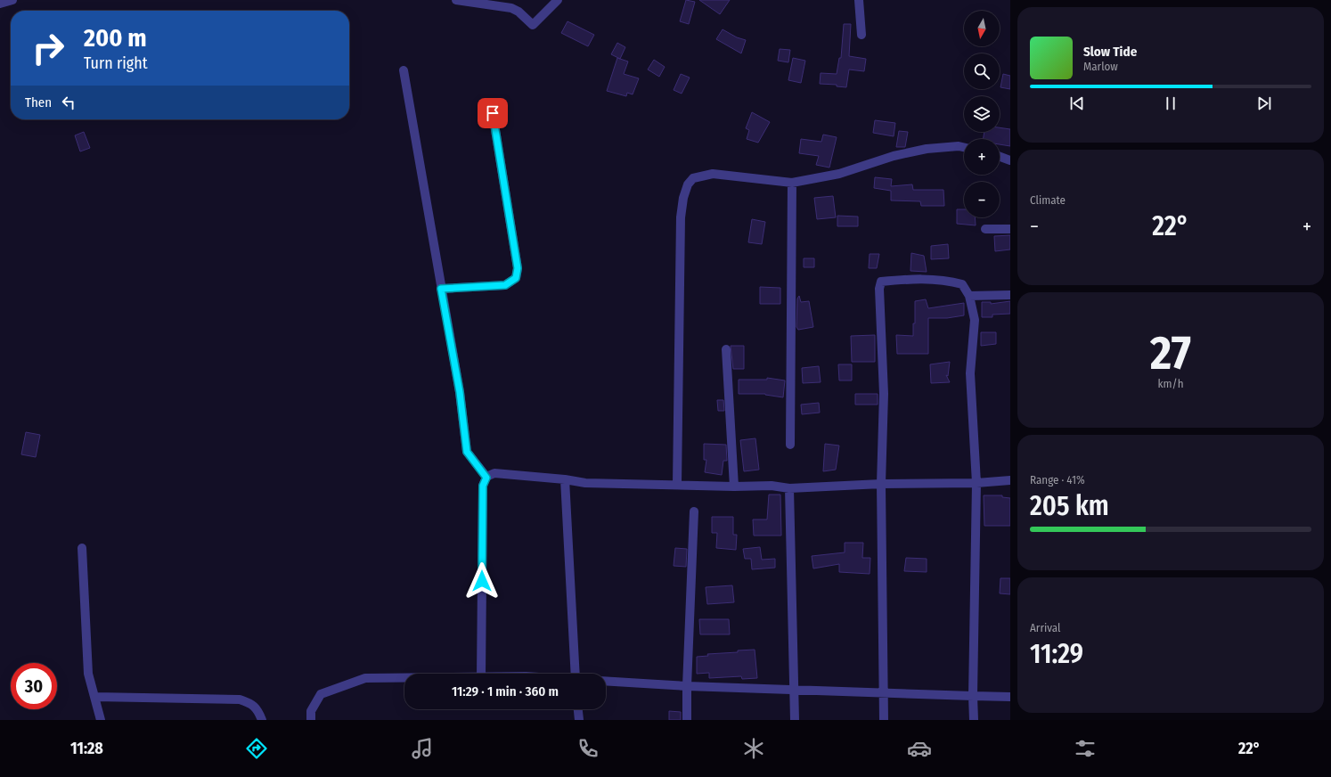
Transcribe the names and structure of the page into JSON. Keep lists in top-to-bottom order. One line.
{"north":"bottom","page":{"map_buttons":["+","−"],"turn":["200 m","Turn right"],"song":["Slow Tide","Marlow"],"then":"Then","tile":["Climate",["27","km/h"],["Range · 41%","205 km"],["Arrival","11:29"]],"heat":["−","22°","+"],"limit":"30","trip":"11:29 · 1 min · 360 m","tabs":["11:28","22°"]}}
